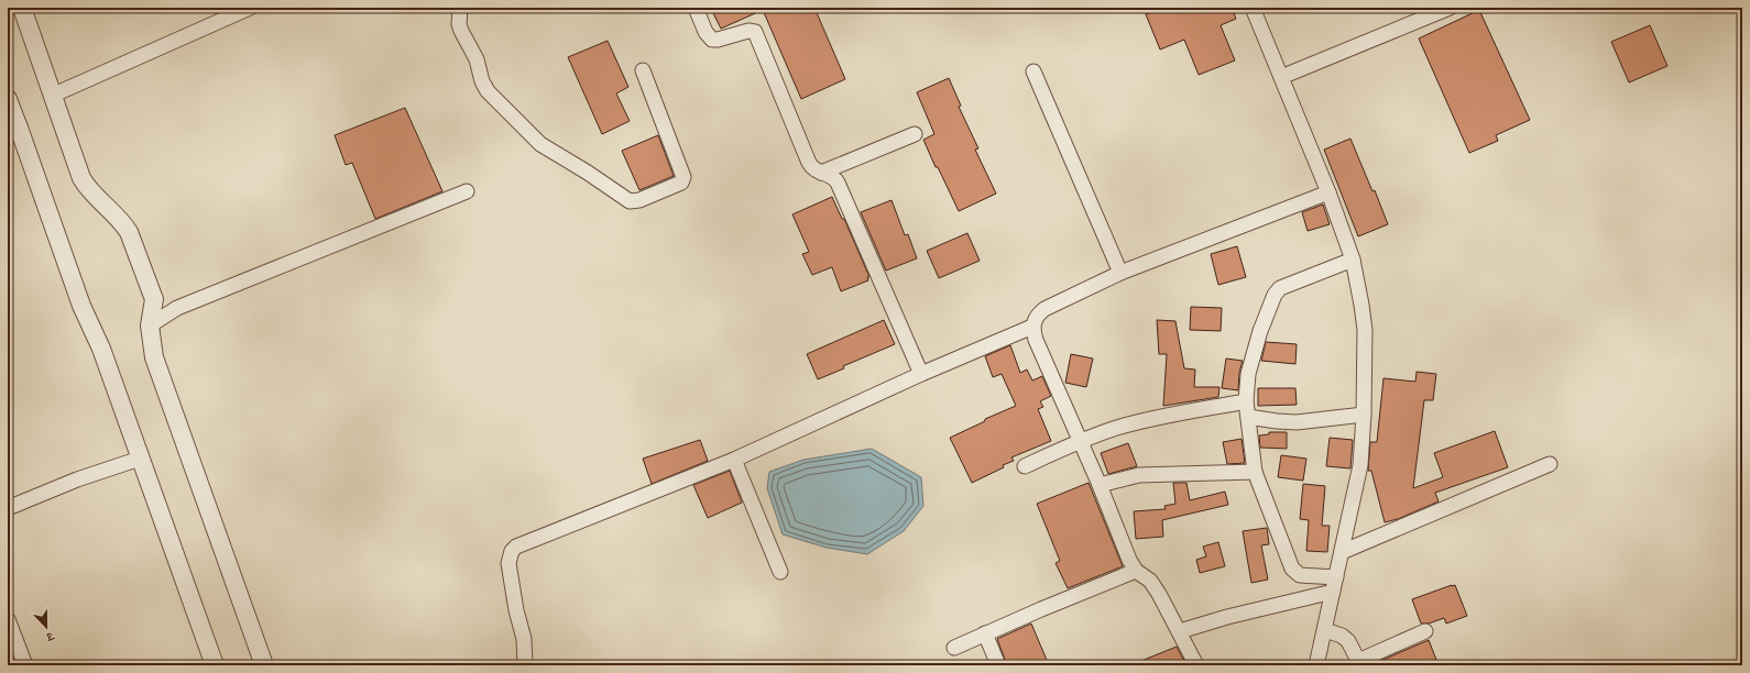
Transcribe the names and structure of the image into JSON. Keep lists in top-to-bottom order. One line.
{"north":"bottom"}
